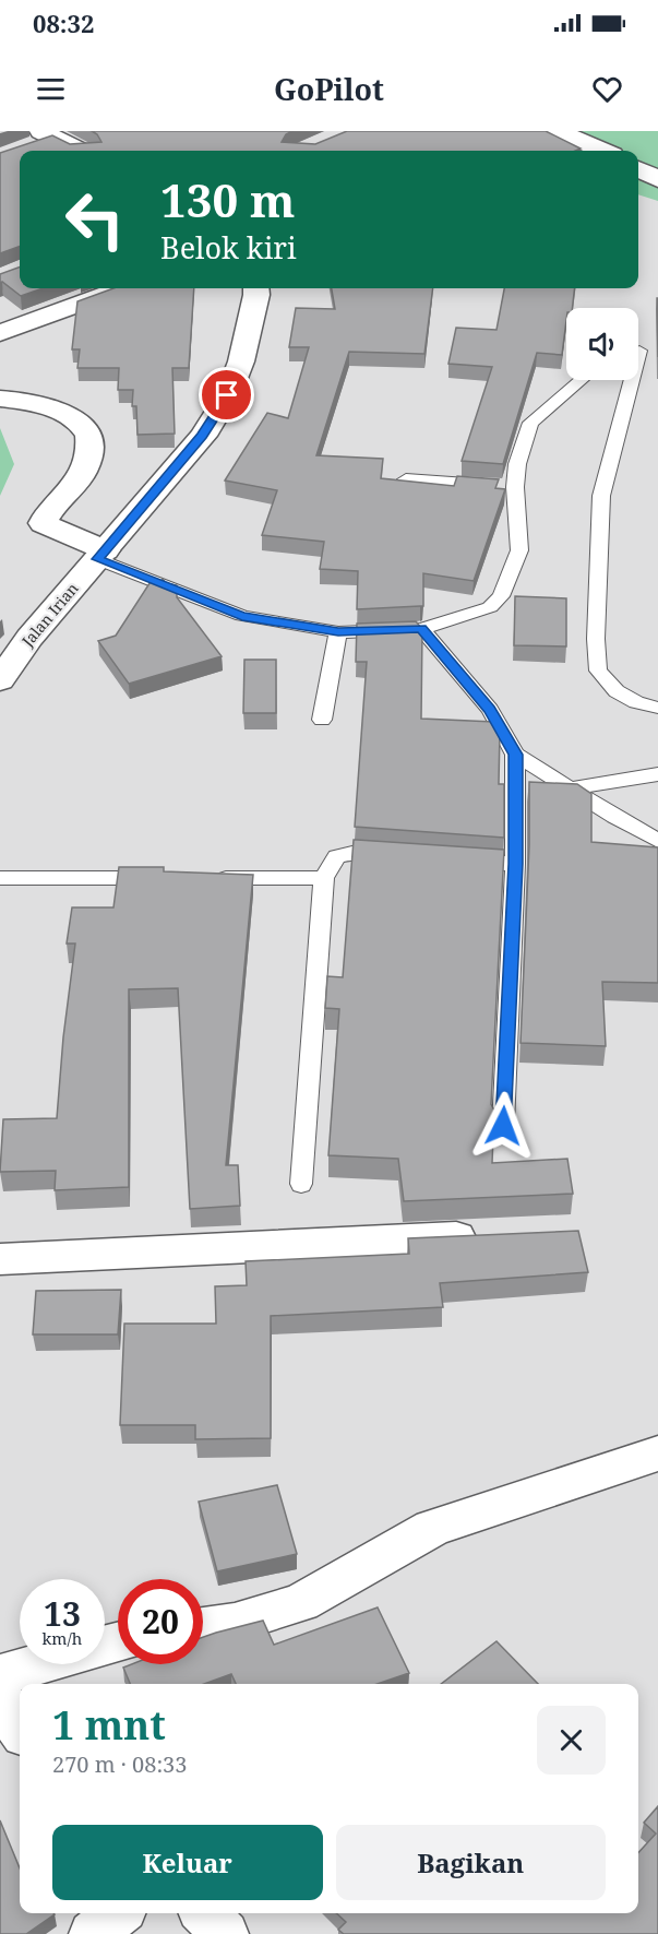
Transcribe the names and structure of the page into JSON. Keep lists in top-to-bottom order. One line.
{"streets":{"street":["Jalan Irian"]},"page":{"status":"08:32","header":"GoPilot","turn":["130 m","Belok kiri"],"speed":"13 km/h","limit":"20","heading":["1 mnt","270 m · 08:33"],"buttons":["Keluar","Bagikan"]}}
